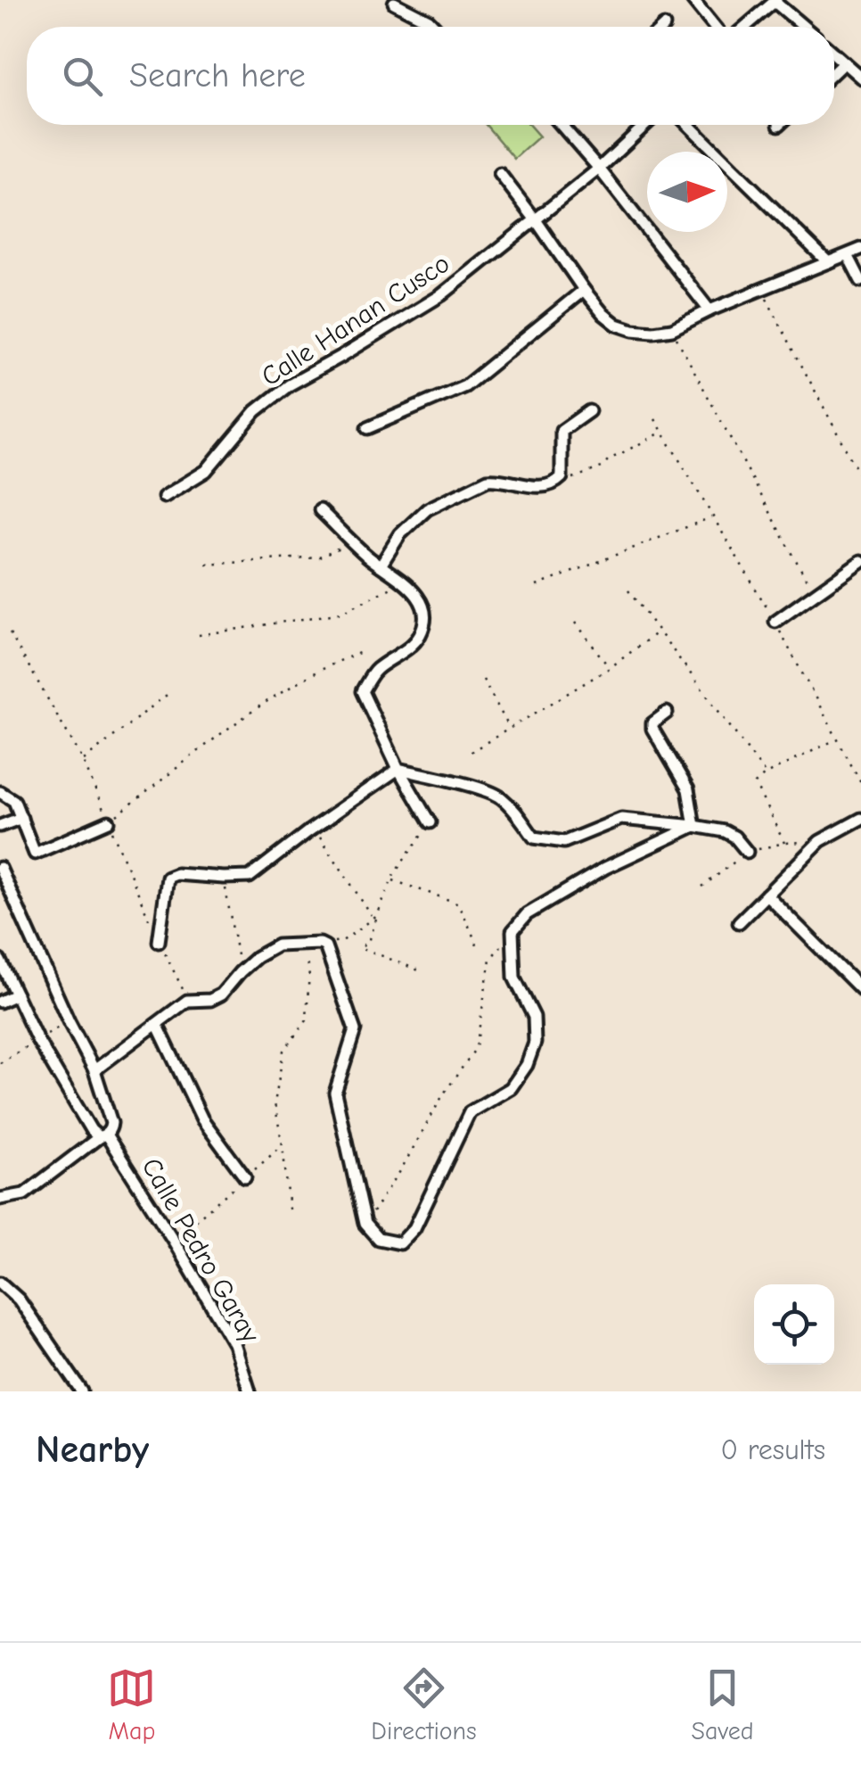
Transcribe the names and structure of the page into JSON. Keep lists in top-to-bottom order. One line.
{"streets":{"street":["Calle Hanan Cusco","Calle Pedro Garay"]},"north":"right","page":{"search":"Search here","heading":["Nearby","0 results"],"nav":["Map","Directions","Saved"]}}
